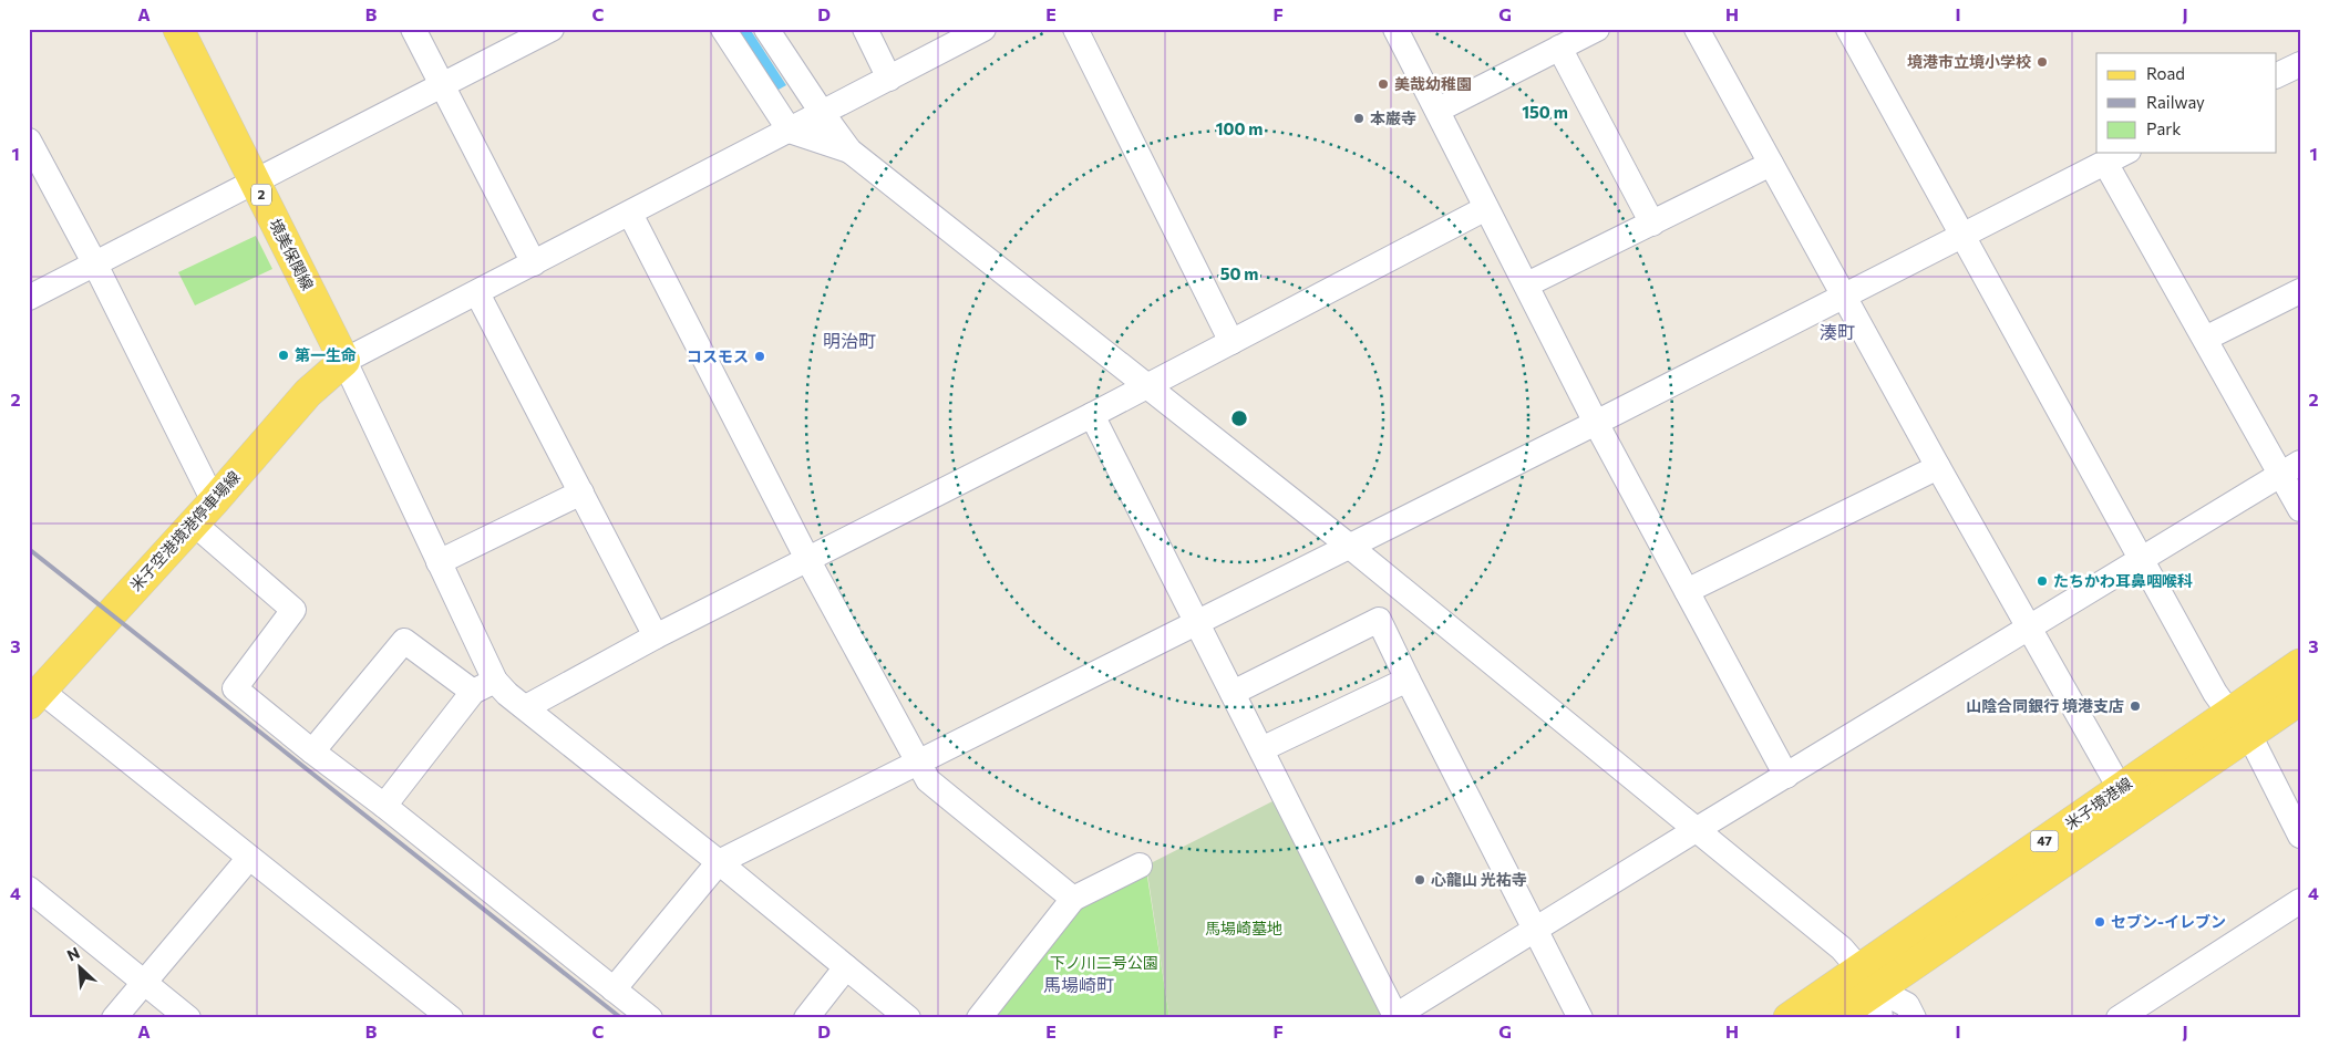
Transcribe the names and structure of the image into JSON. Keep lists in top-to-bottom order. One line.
{"streets":{"main road":["2","境美保関線","米子空港境港停車場線","米子境港線","47"]},"crossings":[["境美保関線","米子空港境港停車場線"]],"districts":["湊町","明治町","馬場崎町"],"parks":["馬場崎墓地","下ノ川二号公園"],"places":["境港市立境小学校","美哉幼稚園","本巌寺","第一生命","コスモス","たちかわ耳鼻咽喉科","山陰合同銀行 境港支店","心龍山 光祐寺","セブン-イレブン"],"legend":["Road","Railway","Park"],"north":"top left","grid":{"columns":["A","B","C","D","E","F","G","H","I","J"],"rows":["1","2","3","4"]},"rings":["150 m","100 m","50 m"]}
